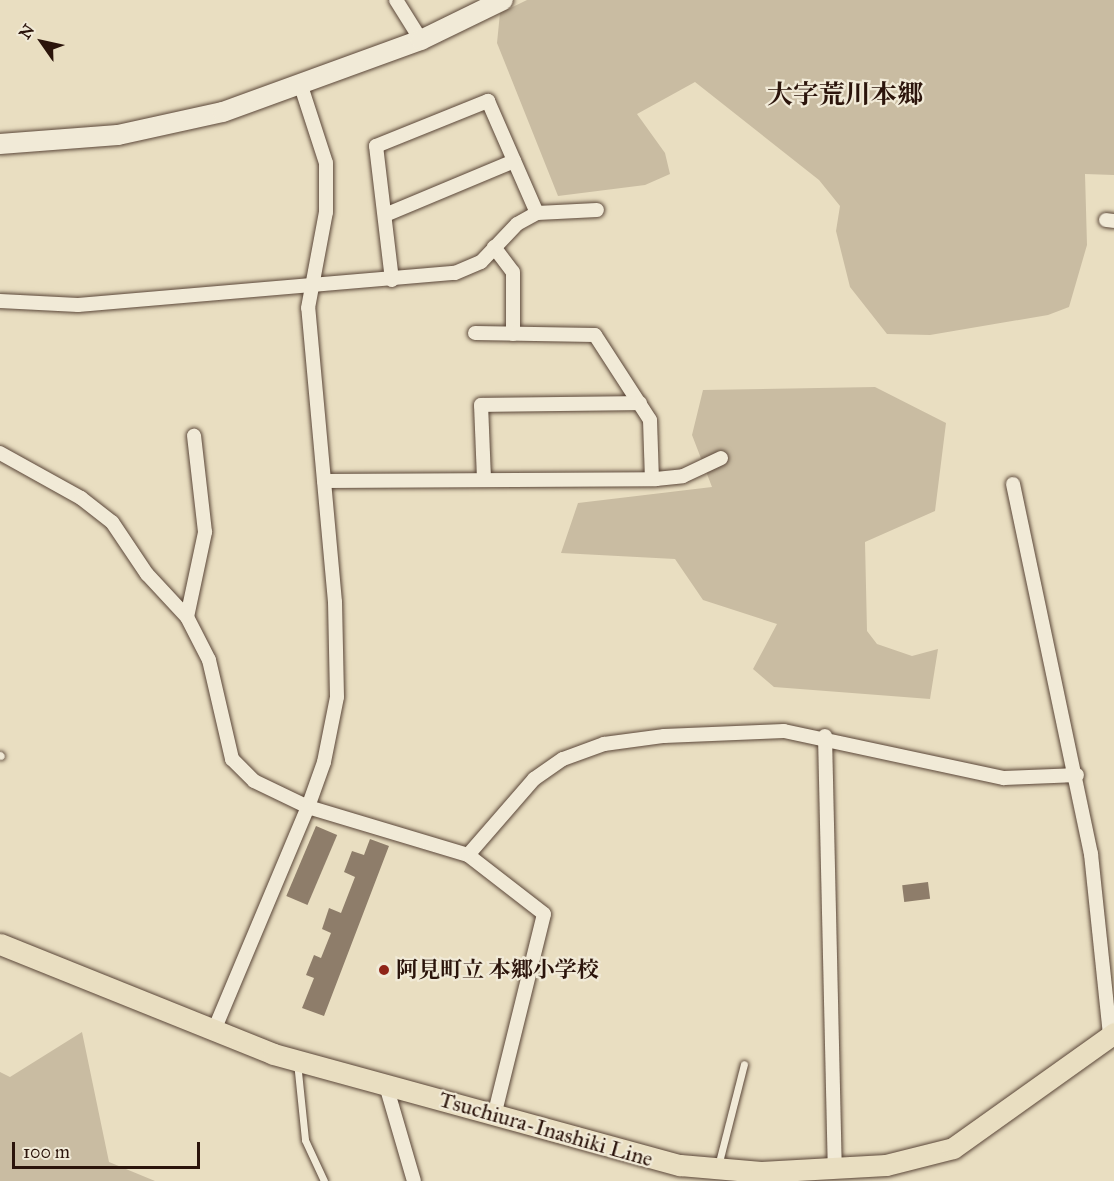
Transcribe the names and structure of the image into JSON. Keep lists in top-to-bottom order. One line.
{"streets":{"main road":["Tsuchiura-Inashiki Line"]},"districts":["大字荒川本郷"],"places":["阿見町立 本郷小学校"],"scale_bar":"100 m","north":"top left"}
